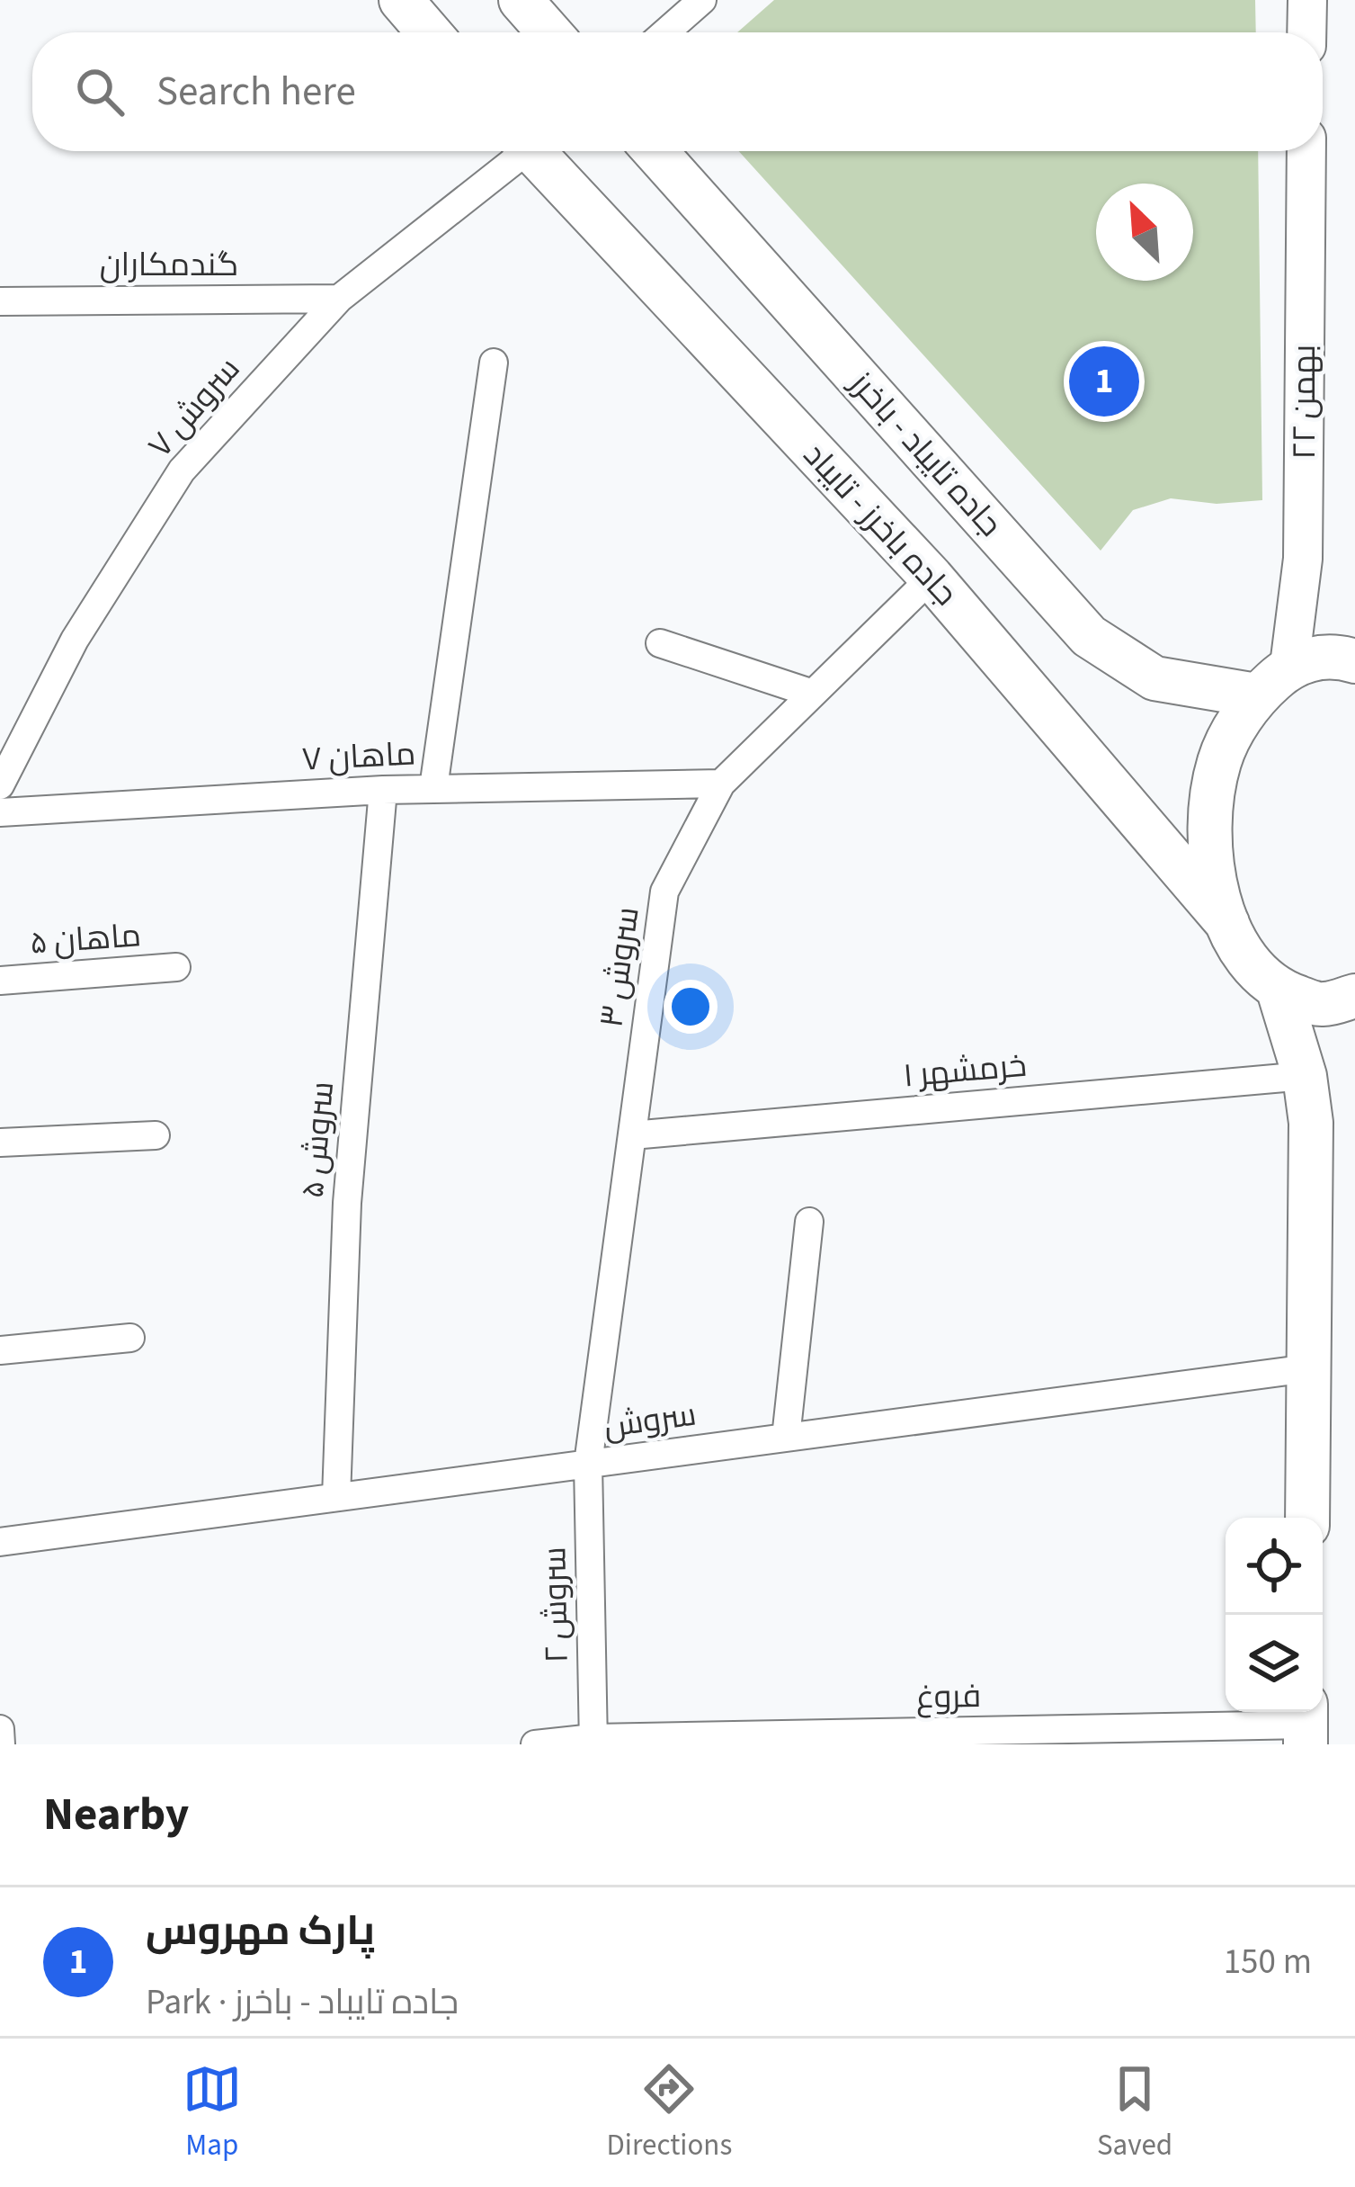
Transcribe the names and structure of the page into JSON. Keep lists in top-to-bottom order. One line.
{"streets":{"main road":["۲۲ بهمن","جاده تایباد - باخرز","جاده باخرز - تایباد"],"street":["گندمکاران","سروش ۷","ماهان ۷","ماهان ۵","سروش ۳","خرمشهر ۱","سروش ۵","سروش","سروش ۲","فروغ"]},"crossings":[["گندمکاران","سروش ۷"],["جاده باخرز - تایباد","سروش ۳"],["ماهان ۷","سروش ۳"],["ماهان ۷","سروش ۵"],["سروش ۳","خرمشهر ۱"],["سروش ۳","سروش"],["سروش ۳","سروش ۲"],["سروش ۵","سروش"],["سروش","سروش ۲"],["سروش ۲","فروغ"]],"north":"top left","page":{"search":"Search here","pins":"1","heading":"Nearby","list":[{"mark":"1","name":"پارک مهروس","note":"Park · جاده تایباد - باخرز","value":"150 m"}],"nav":["Map","Directions","Saved"]}}
